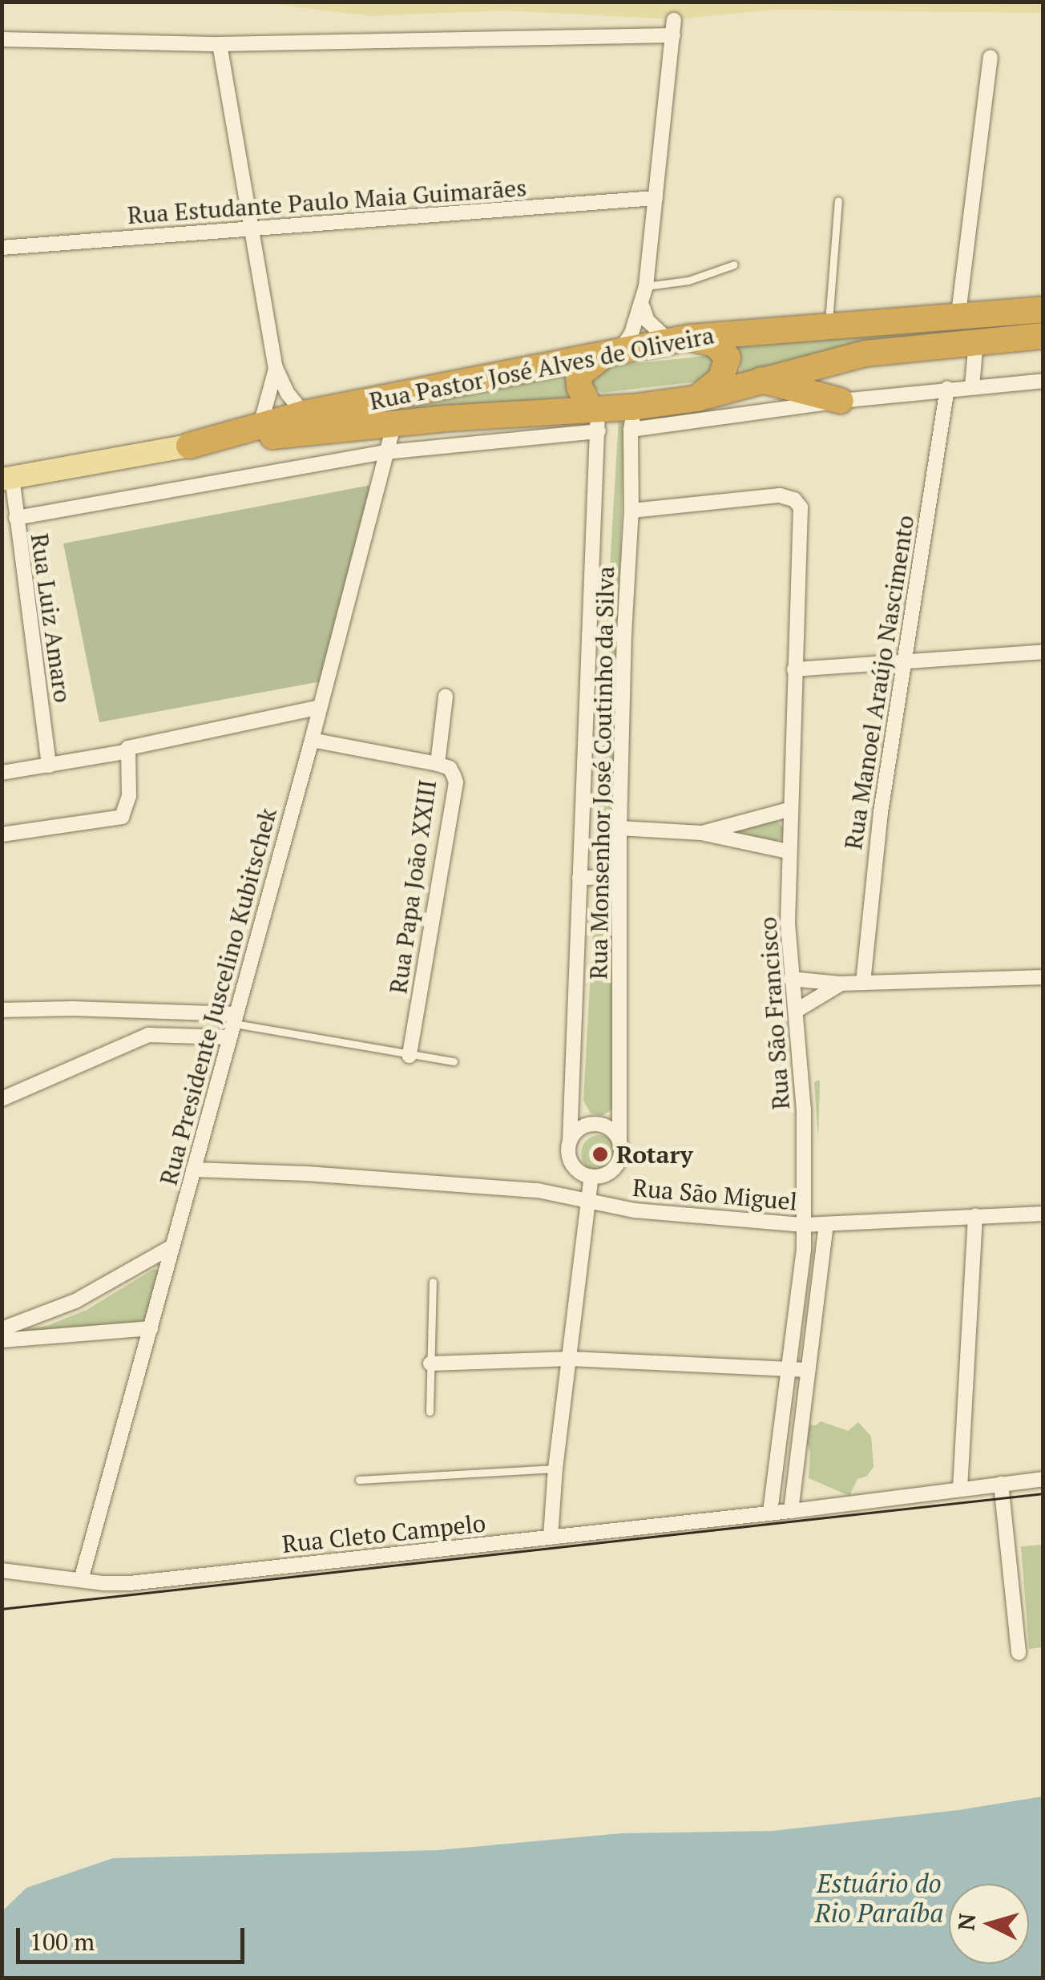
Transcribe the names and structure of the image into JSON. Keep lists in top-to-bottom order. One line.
{"streets":{"highway":["Rua Pastor José Alves de Oliveira"],"street":["Rua Estudante Paulo Maia Guimarães","Rua Luiz Amaro","Rua Manoel Araújo Nascimento","Rua Monsenhor José Coutinho da Silva","Rua Papa João XXIII","Rua Presidente Juscelino Kubitschek","Rua São Francisco","Rua São Miguel","Rua Cleto Campelo"]},"crossings":[["Rua Pastor José Alves de Oliveira","Rua Luiz Amaro"],["Rua Pastor José Alves de Oliveira","Rua Manoel Araújo Nascimento"],["Rua Pastor José Alves de Oliveira","Rua Monsenhor José Coutinho da Silva"],["Rua Pastor José Alves de Oliveira","Rua Presidente Juscelino Kubitschek"],["Rua Monsenhor José Coutinho da Silva","Rua São Francisco"],["Rua Papa João XXIII","Rua Presidente Juscelino Kubitschek"],["Rua Presidente Juscelino Kubitschek","Rua São Miguel"],["Rua Presidente Juscelino Kubitschek","Rua Cleto Campelo"],["Rua São Francisco","Rua São Miguel"],["Rua São Francisco","Rua Cleto Campelo"]],"water":["Estuário do Rio Paraíba"],"places":["Rotary"],"scale_bar":"100 m","north":"left"}
